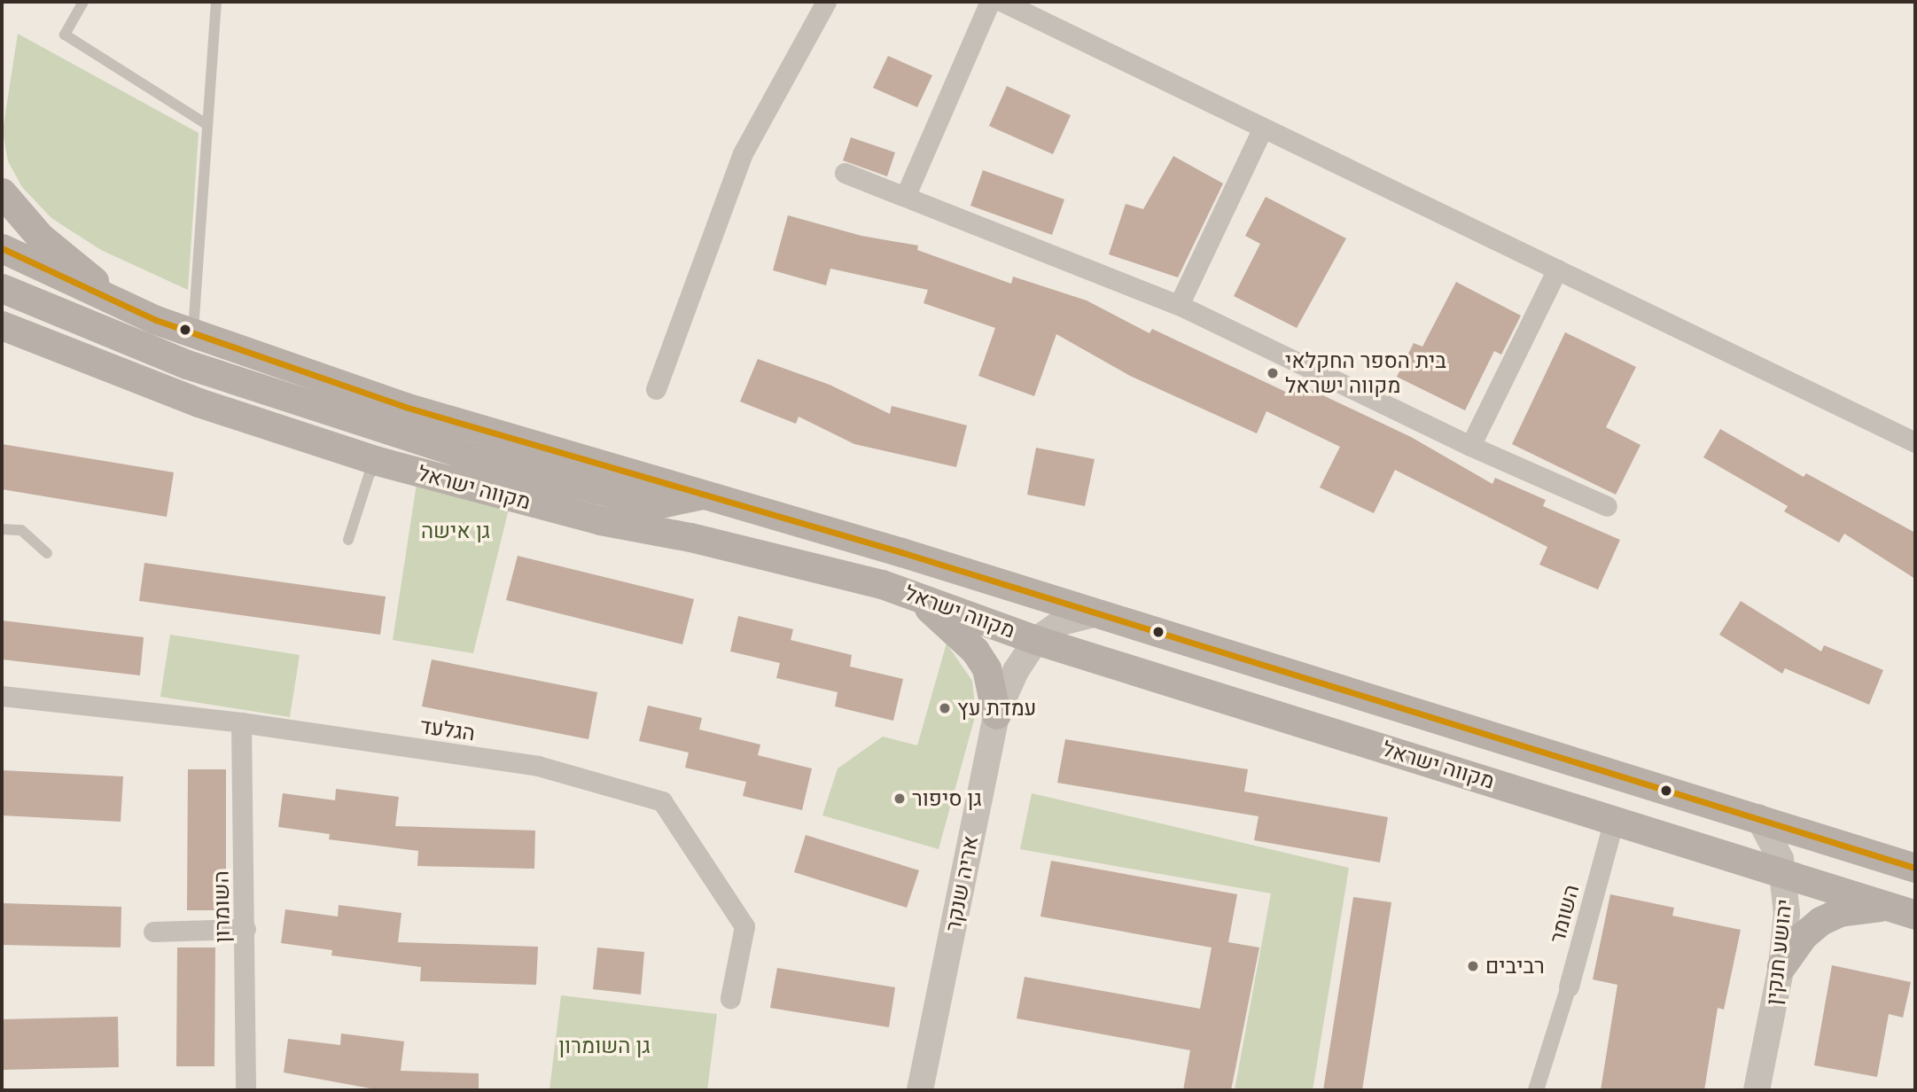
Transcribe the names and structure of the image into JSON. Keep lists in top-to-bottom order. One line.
{"streets":{"main road":["מקווה ישראל"],"street":["הגלעד","אריה שנקר","השומרון","השומר","יהושע חנקין"]},"crossings":[["מקווה ישראל","אריה שנקר"],["מקווה ישראל","השומר"],["מקווה ישראל","יהושע חנקין"],["הגלעד","השומרון"]],"parks":["גן אישה","גן השומרון"],"places":["בית הספר החקלאי מקווה ישראל","עמדת עץ","גן סיפור","רביבים"]}
